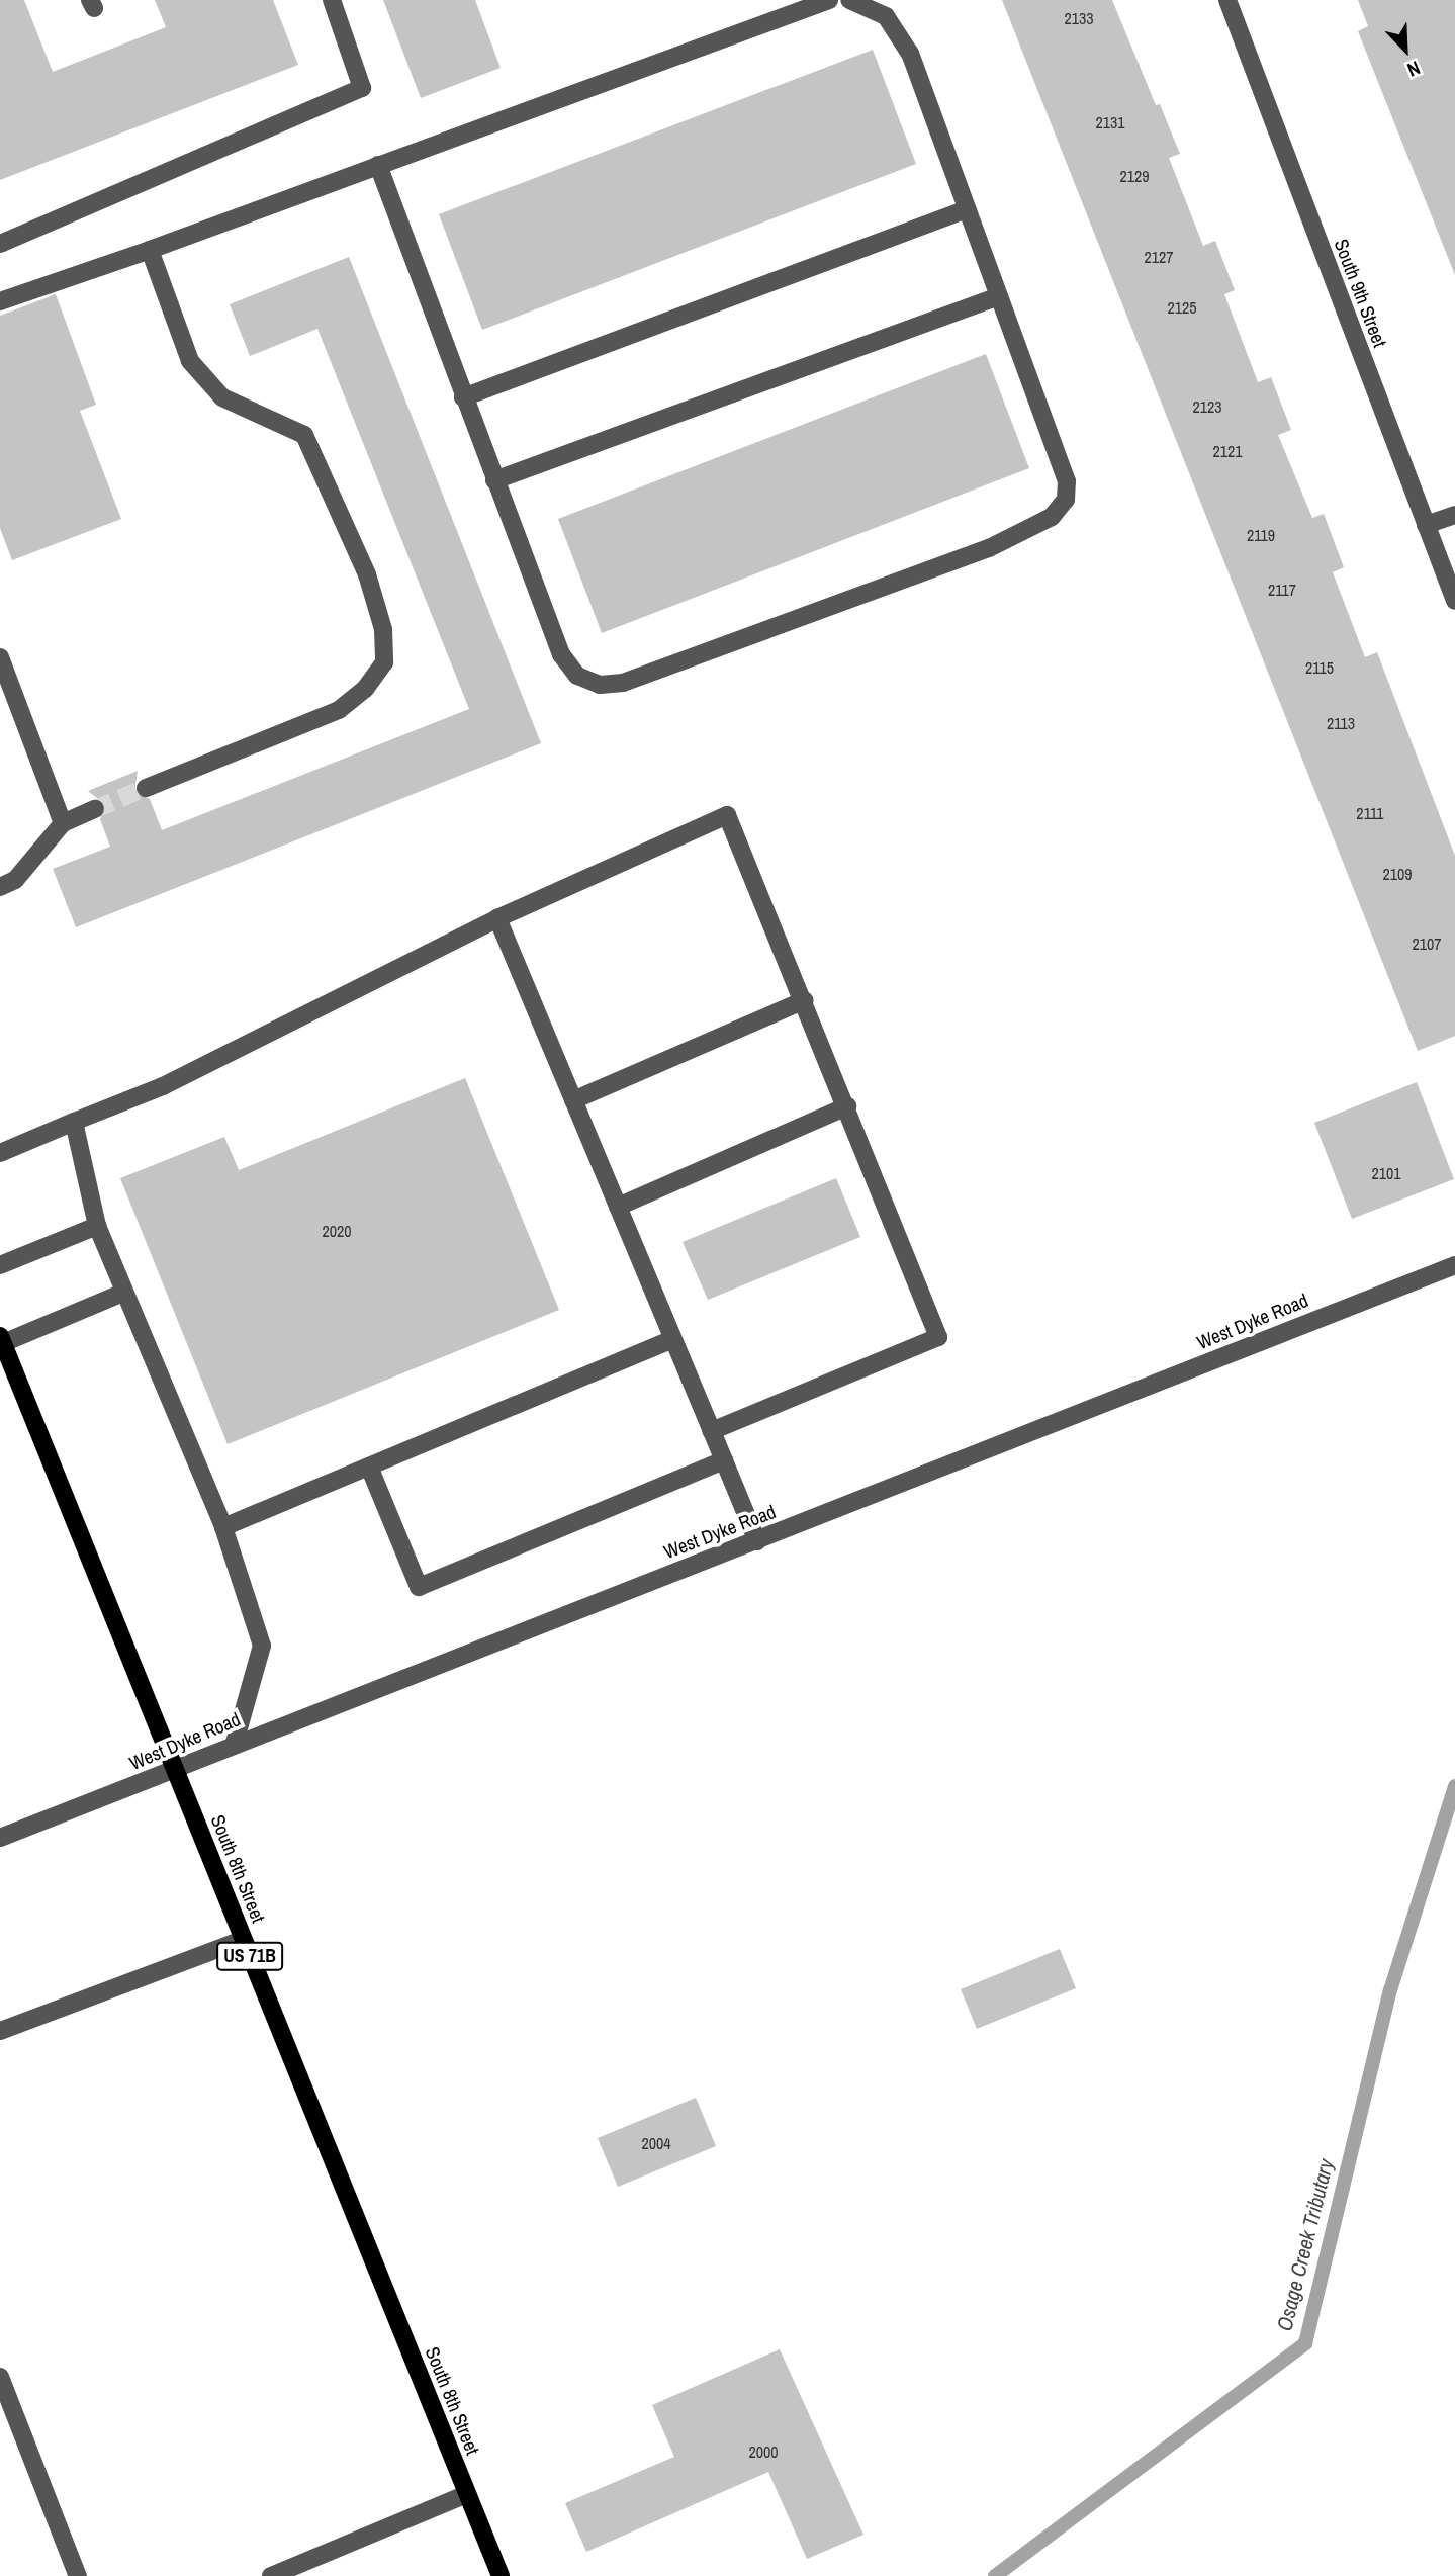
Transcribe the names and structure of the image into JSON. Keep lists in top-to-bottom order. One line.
{"streets":{"main road":["South 8th Street","US 71B"],"street":["South 9th Street","West Dyke Road"]},"crossings":[["West Dyke Road","South 8th Street"]],"water":["Osage Creek Tributary"],"house_numbers":["2133","2131","2129","2127","2125","2123","2121","2119","2117","2115","2113","2111","2109","2107","2101","2020","2004","2000"],"north":"bottom right"}
